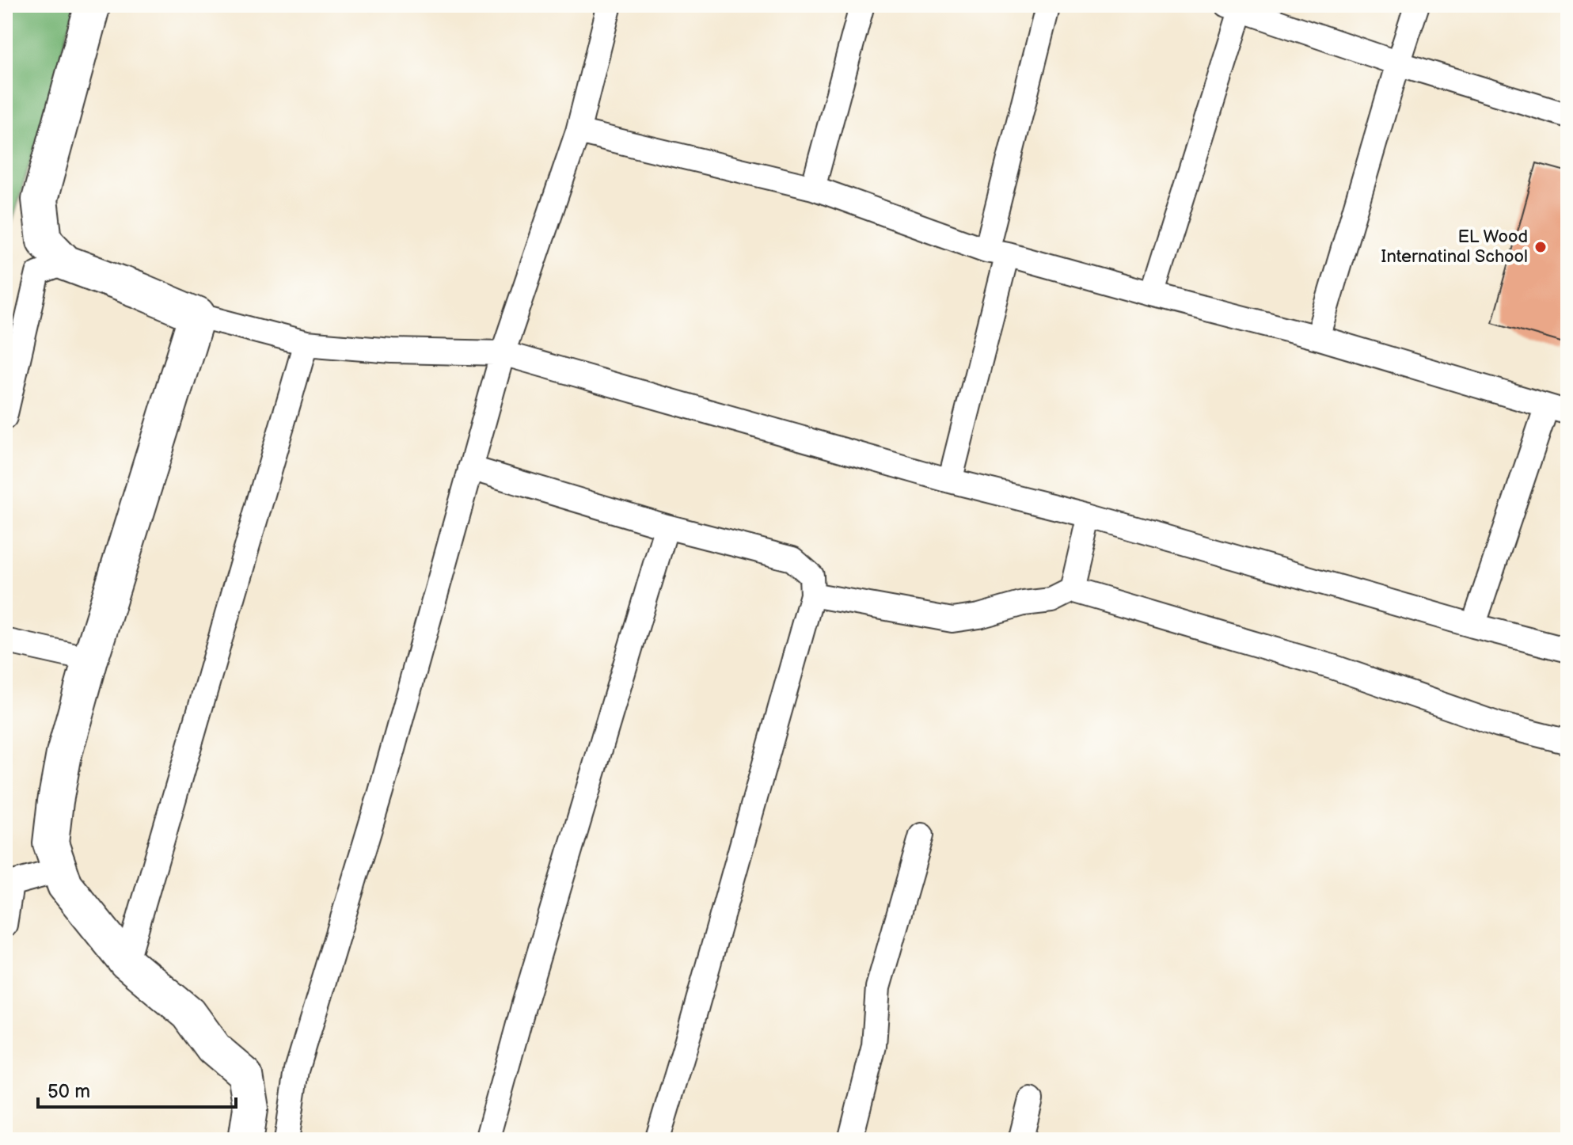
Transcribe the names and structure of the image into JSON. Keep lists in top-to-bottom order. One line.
{"places":["EL Wood Internatinal School"],"scale_bar":"50 m"}
